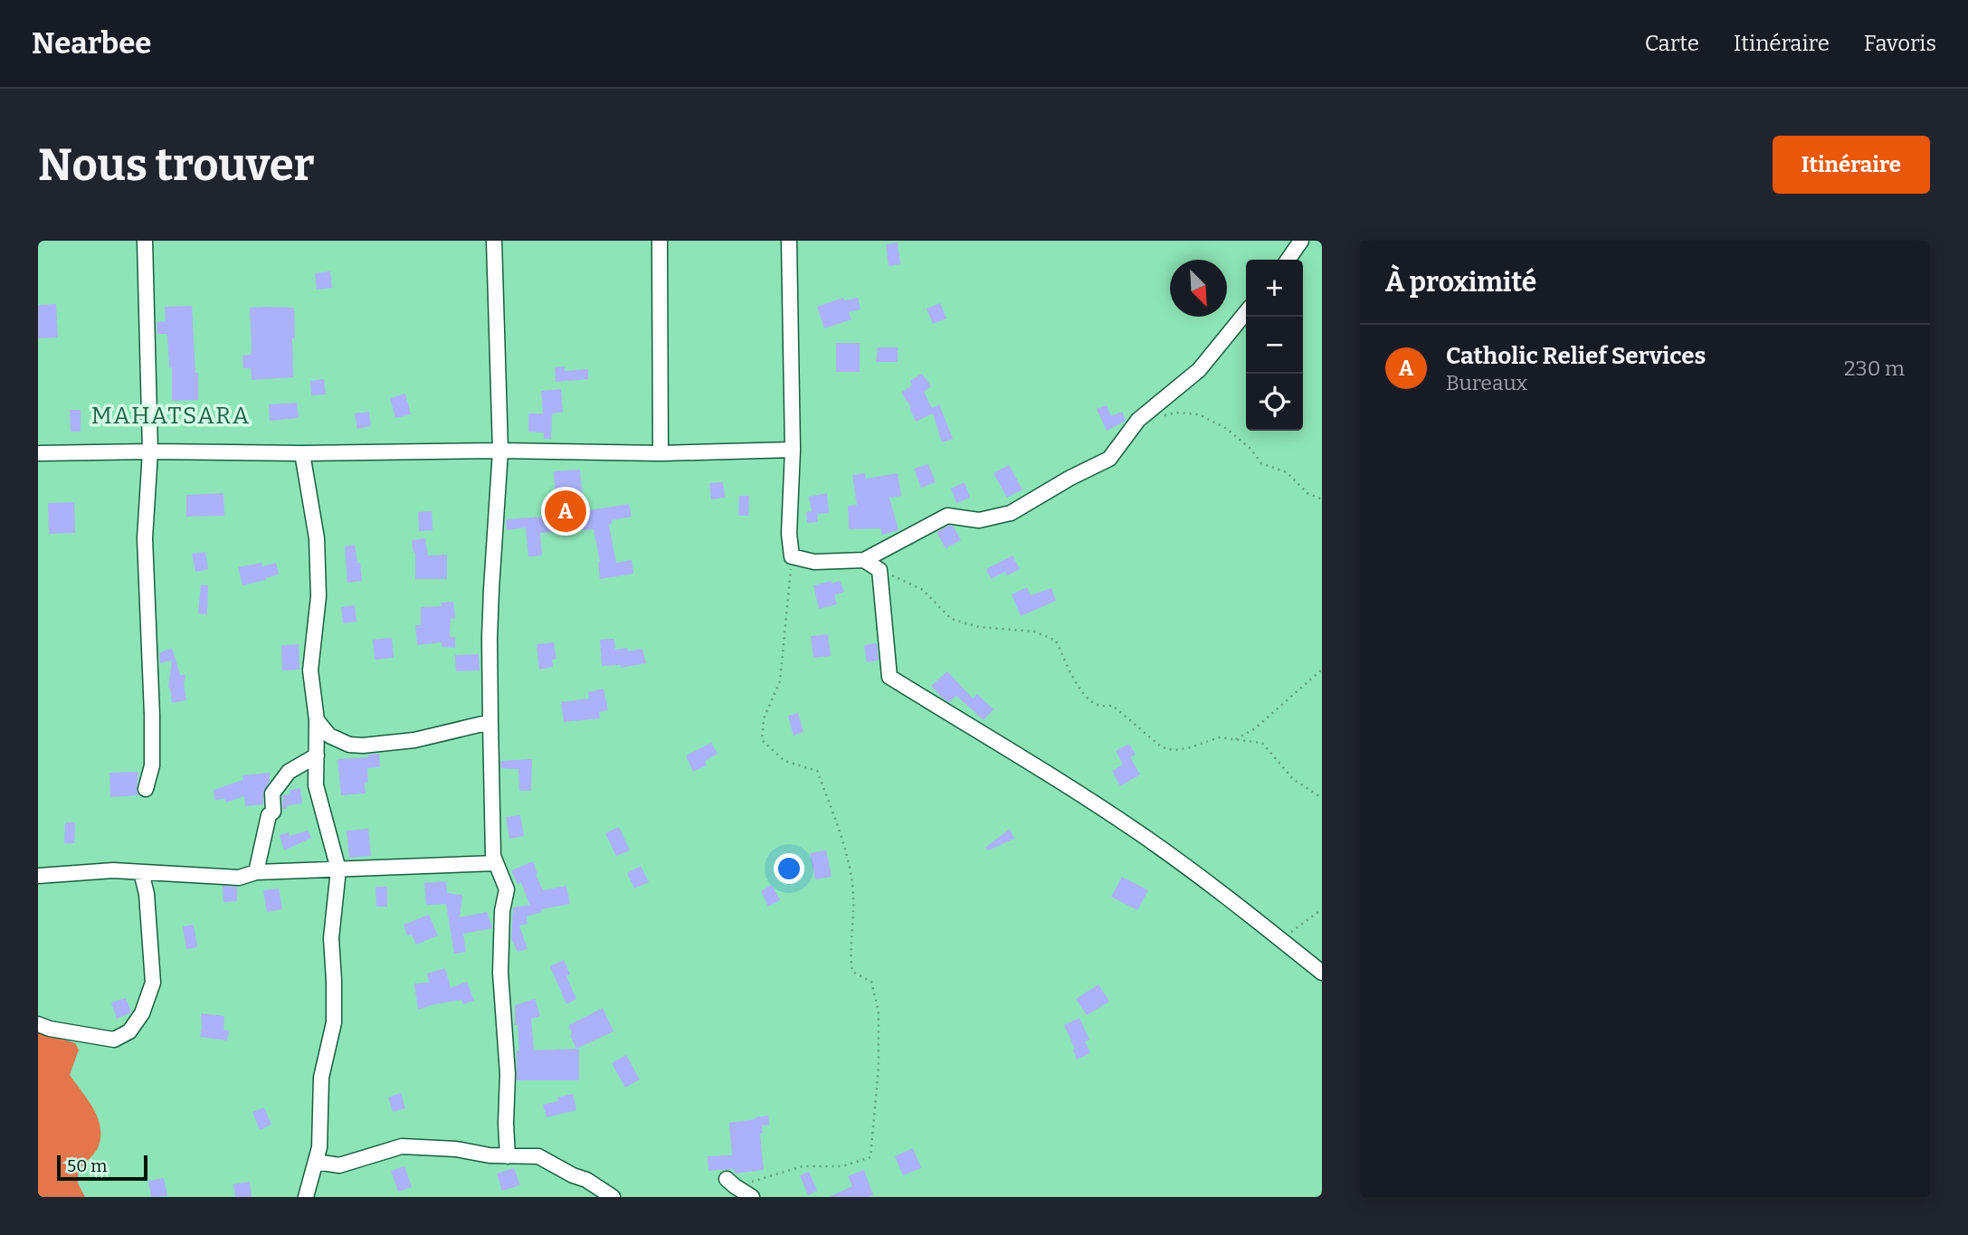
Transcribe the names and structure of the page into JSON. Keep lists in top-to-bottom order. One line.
{"districts":["MAHATSARA"],"scale_bar":"50 m","north":"bottom right","page":{"header":"Nearbee","nav":["Carte","Itinéraire","Favoris"],"buttons":"Itinéraire","title":"Nous trouver","heading":"À proximité","map_buttons":["+","−"],"list":[{"mark":"A","name":"Catholic Relief Services","note":"Bureaux","value":"230 m"}],"pins":"A","scale":"50 m"}}
